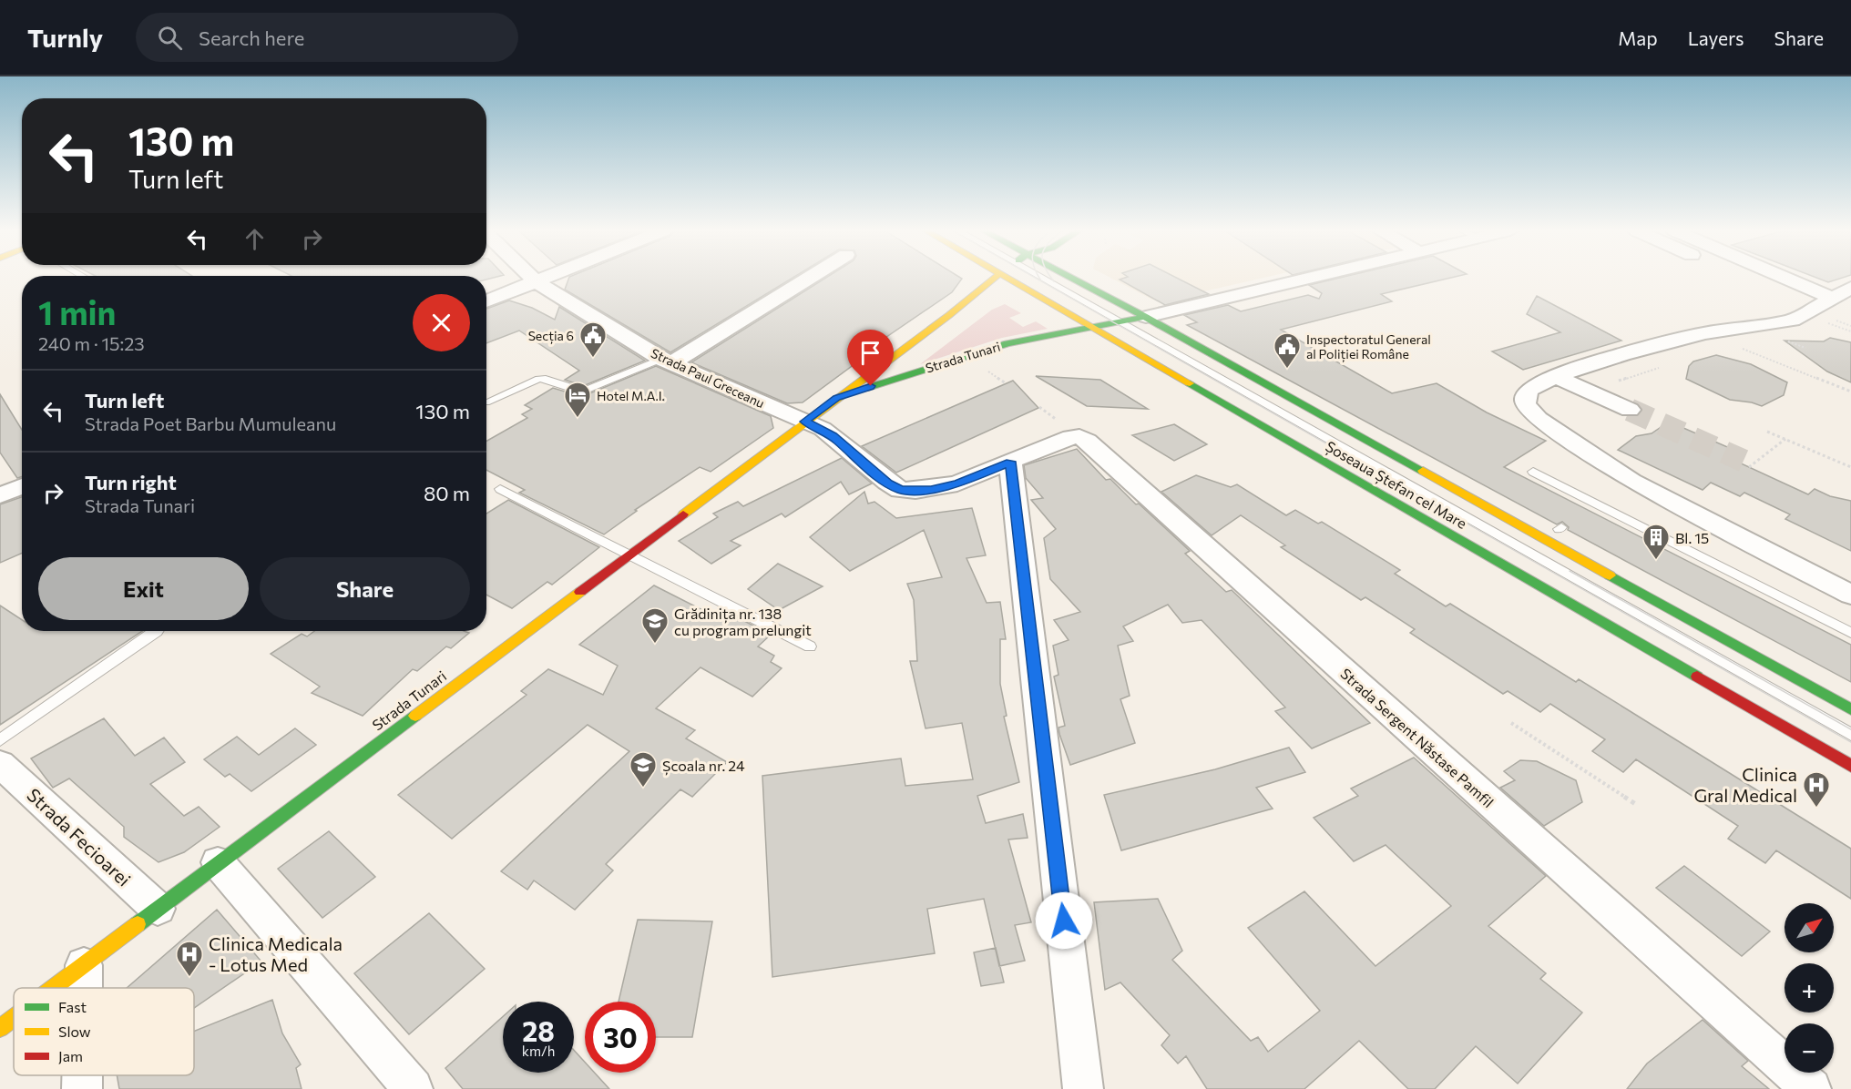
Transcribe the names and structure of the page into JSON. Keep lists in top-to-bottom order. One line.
{"streets":{"main road":["Strada Tunari","Șoseaua Ștefan cel Mare"],"street":["Strada Paul Greceanu","Strada Sergent Năstase Pamfil","Strada Fecioarei"]},"crossings":[["Strada Tunari","Strada Paul Greceanu"],["Strada Tunari","Șoseaua Ștefan cel Mare"],["Strada Tunari","Strada Fecioarei"],["Strada Paul Greceanu","Strada Sergent Năstase Pamfil"]],"places":{"public building":["Secția 6","Inspectoratul General al Poliției Române"],"hotel":["Hotel M.A.I."],"building":["Bl. 15"],"school or university":["Grădinița nr. 138 cu program prelungit","Școala nr. 24"],"hospital":["Clinica Gral Medical","Clinica Medicala - Lotus Med"]},"legend":["Fast","Slow","Jam"],"north":"top right","page":{"header":"Turnly","search":"Search here","nav":["Map","Layers","Share"],"turn":["130 m","Turn left"],"heading":["1 min","240 m · 15:23"],"list":[{"name":"Turn left","note":"Strada Poet Barbu Mumuleanu","value":"130 m"},{"name":"Turn right","note":"Strada Tunari","value":"80 m"}],"buttons":["Exit","Share"],"map_buttons":["+","−"],"speed":"28 km/h","limit":"30"}}
